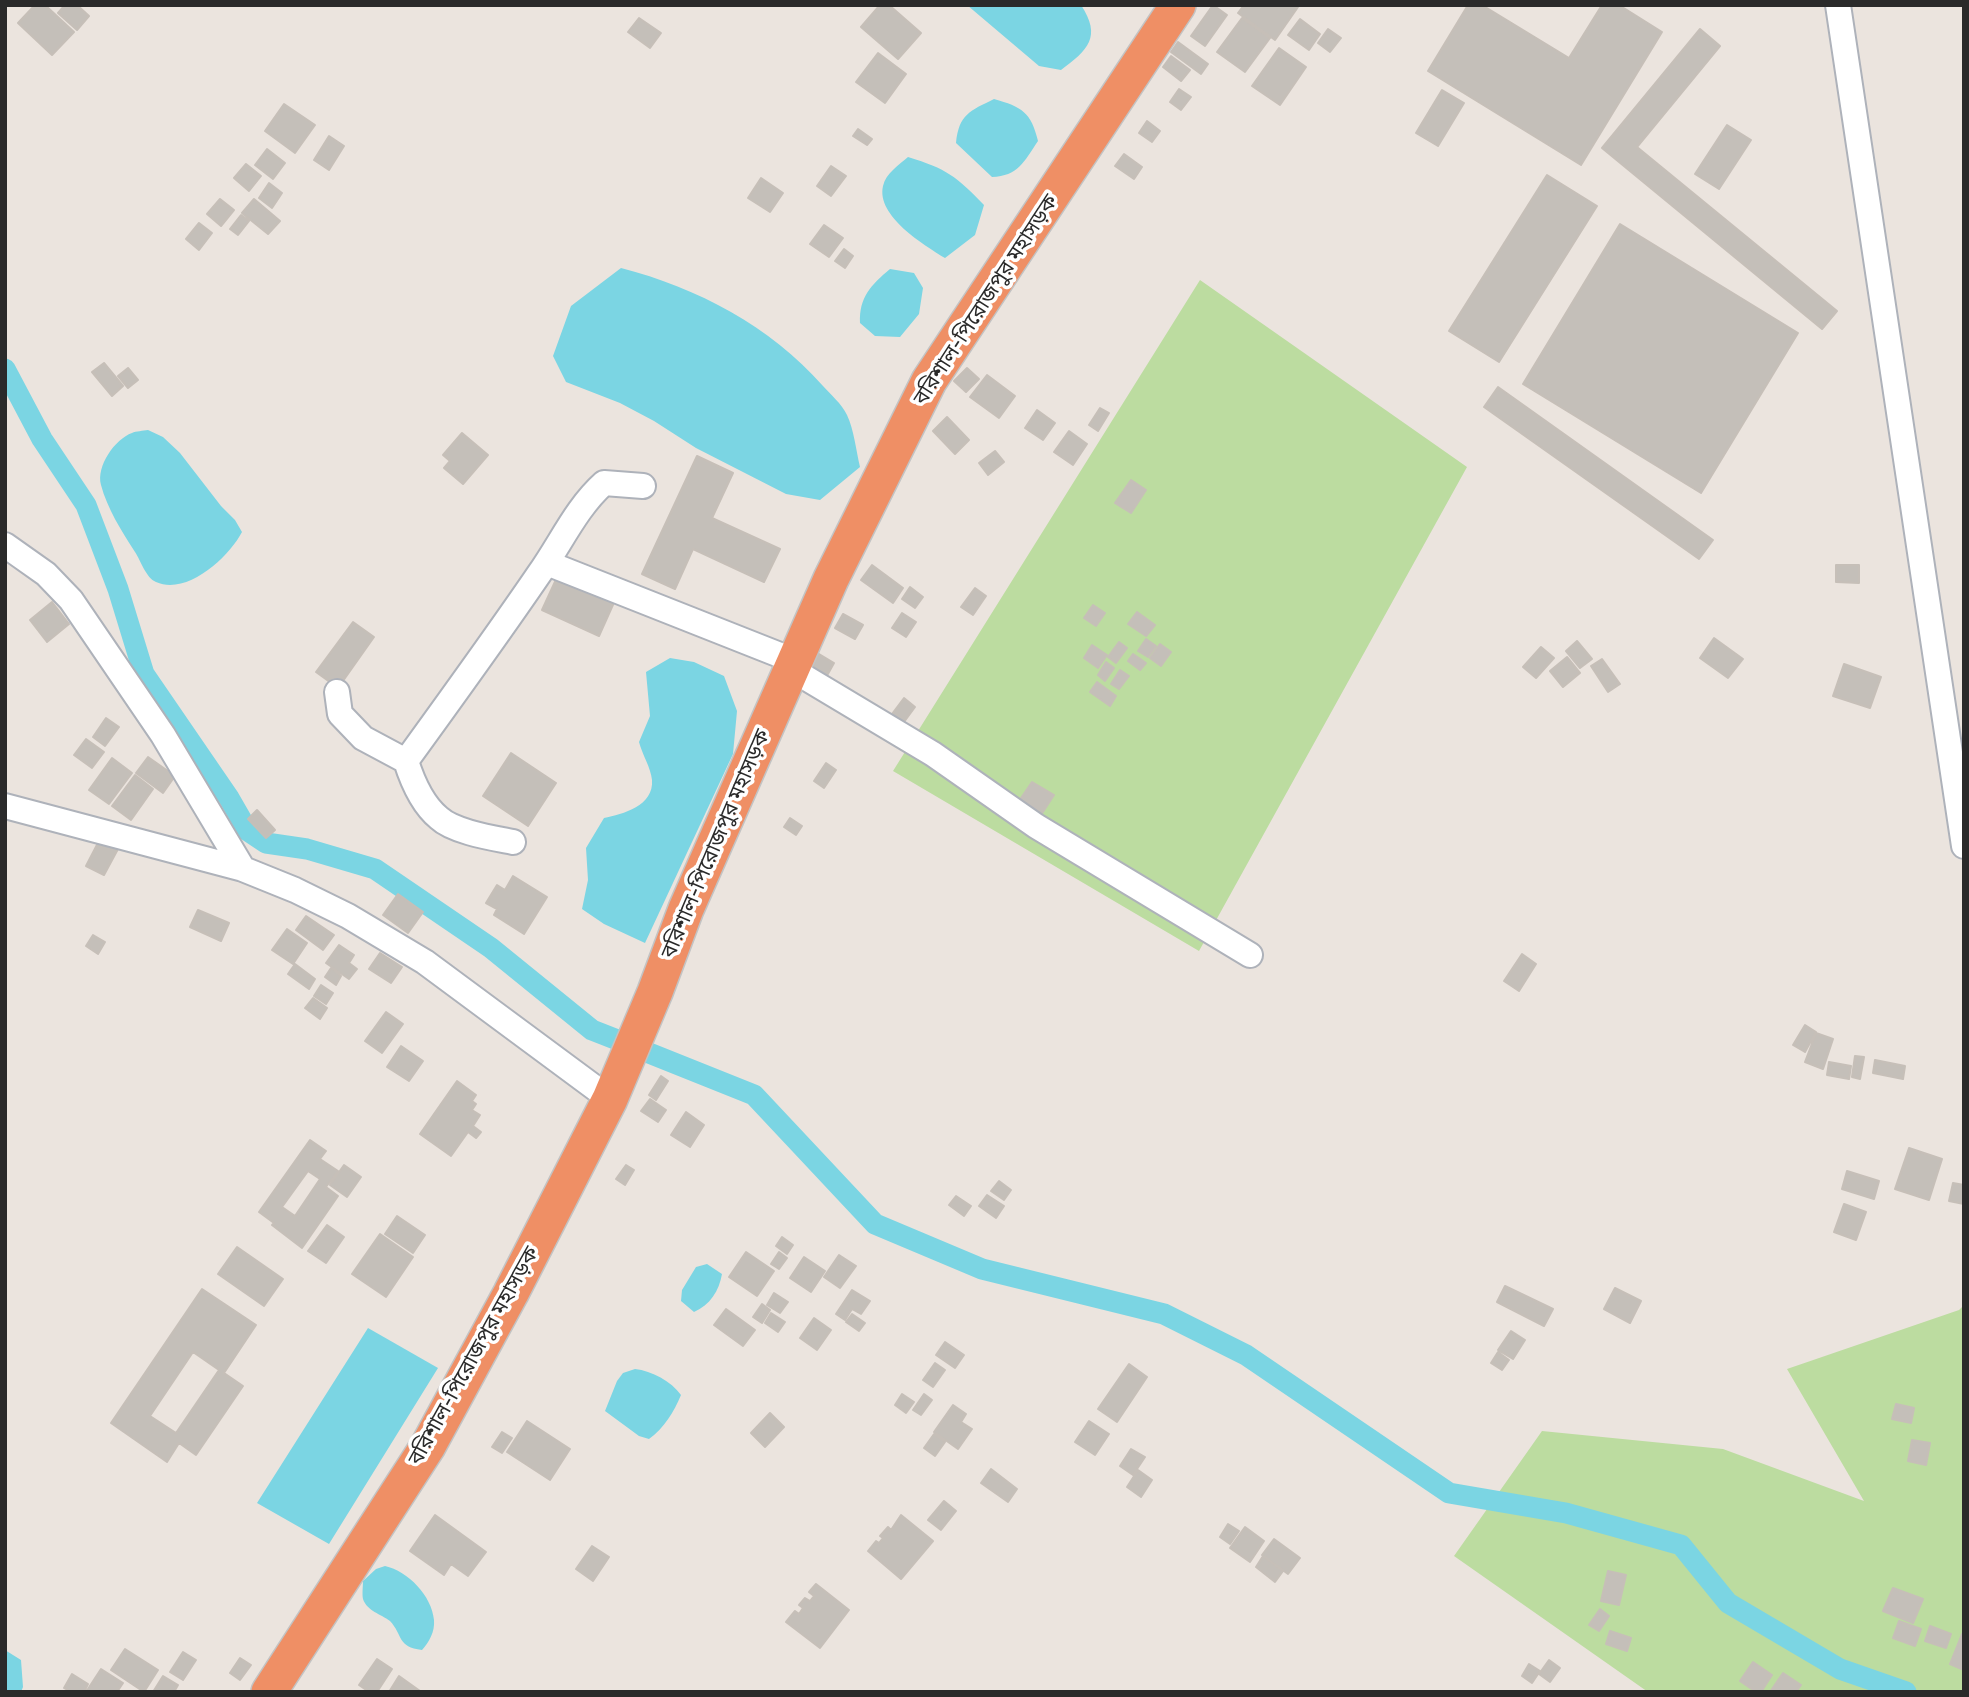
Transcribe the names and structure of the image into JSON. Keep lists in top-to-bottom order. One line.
{"streets":{"highway":["বরিশাল-পিরোজপুর মহাসড়ক"]}}
